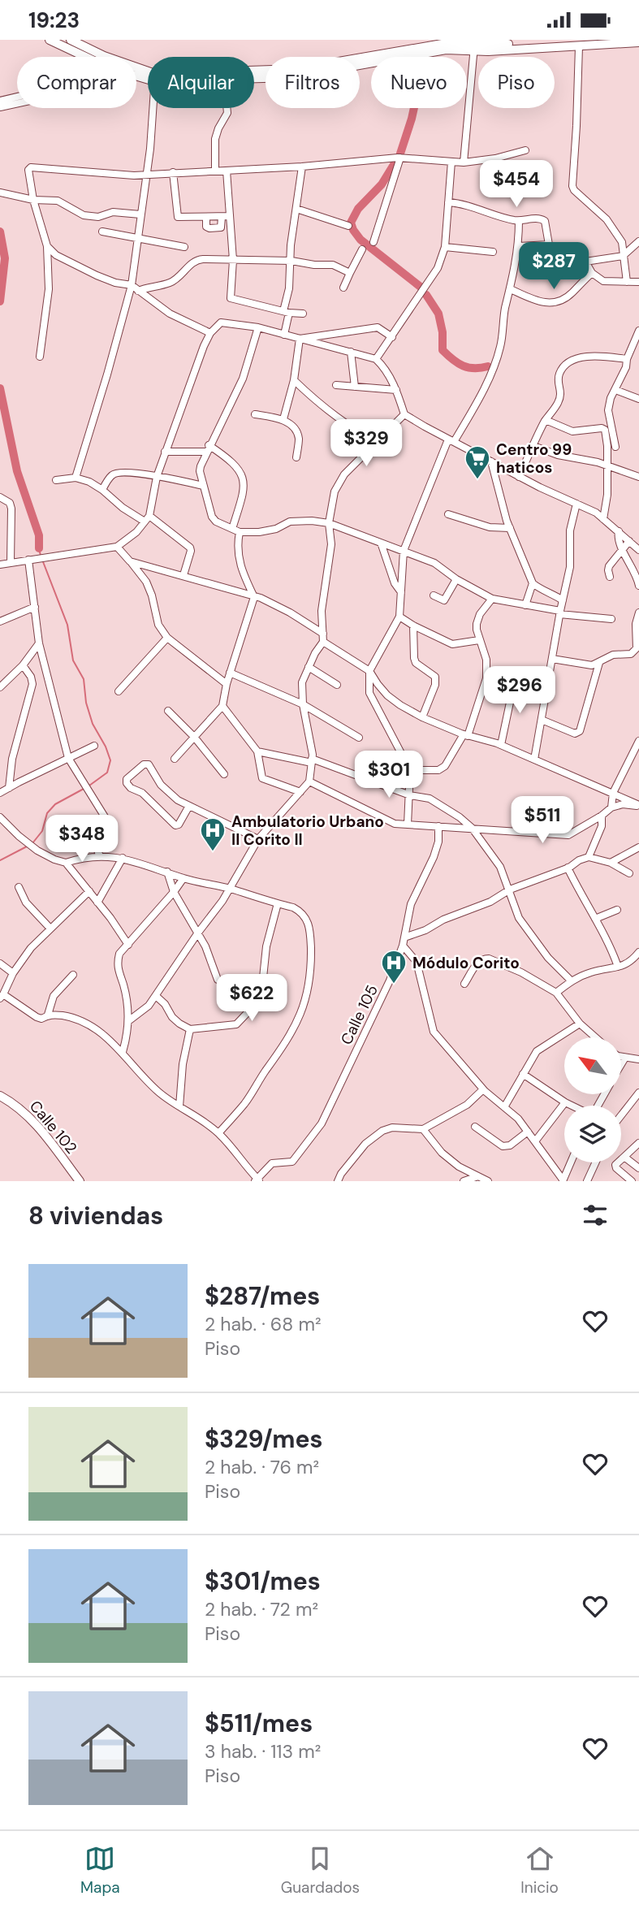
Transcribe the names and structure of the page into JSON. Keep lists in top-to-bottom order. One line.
{"streets":{"main road":["Calle 102"],"street":["Calle 105"]},"places":{"supermarket":["Centro 99 haticos"],"hospital":["Ambulatorio Urbano II Corito II","Módulo Corito"]},"north":"top left","page":{"status":"19:23","chip":["Comprar","Alquilar","Filtros","Nuevo","Piso"],"price":["$454","$287","$329","$296","$301","$511","$348","$622"],"heading":"8 viviendas","list":[{"name":"$287/mes","note":"2 hab. · 68 m² · Piso"},{"name":"$329/mes","note":"2 hab. · 76 m² · Piso"},{"name":"$301/mes","note":"2 hab. · 72 m² · Piso"},{"name":"$511/mes","note":"3 hab. · 113 m² · Piso"}],"tabs":["Mapa","Guardados","Inicio"]}}
